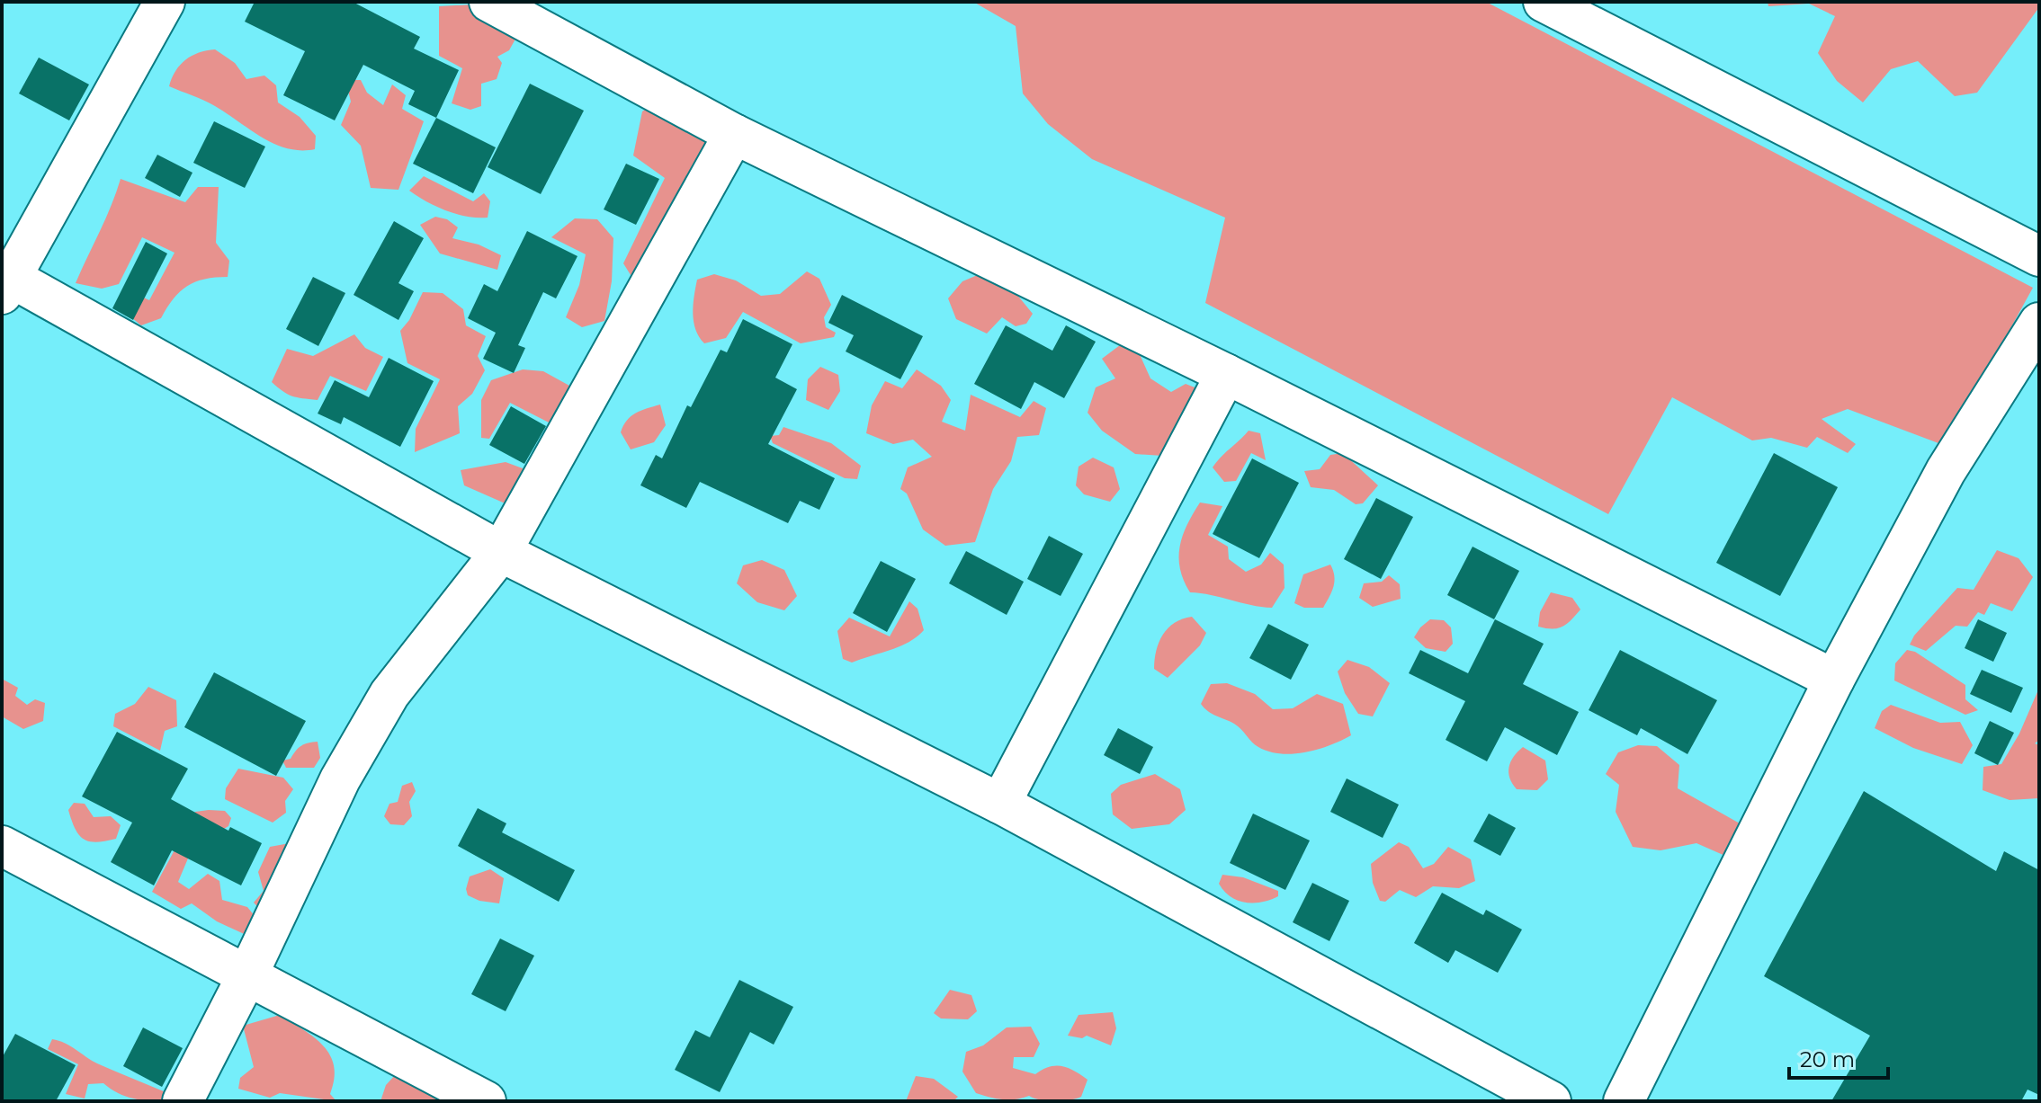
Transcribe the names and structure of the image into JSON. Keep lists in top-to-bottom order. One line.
{"scale_bar":"20 m"}
